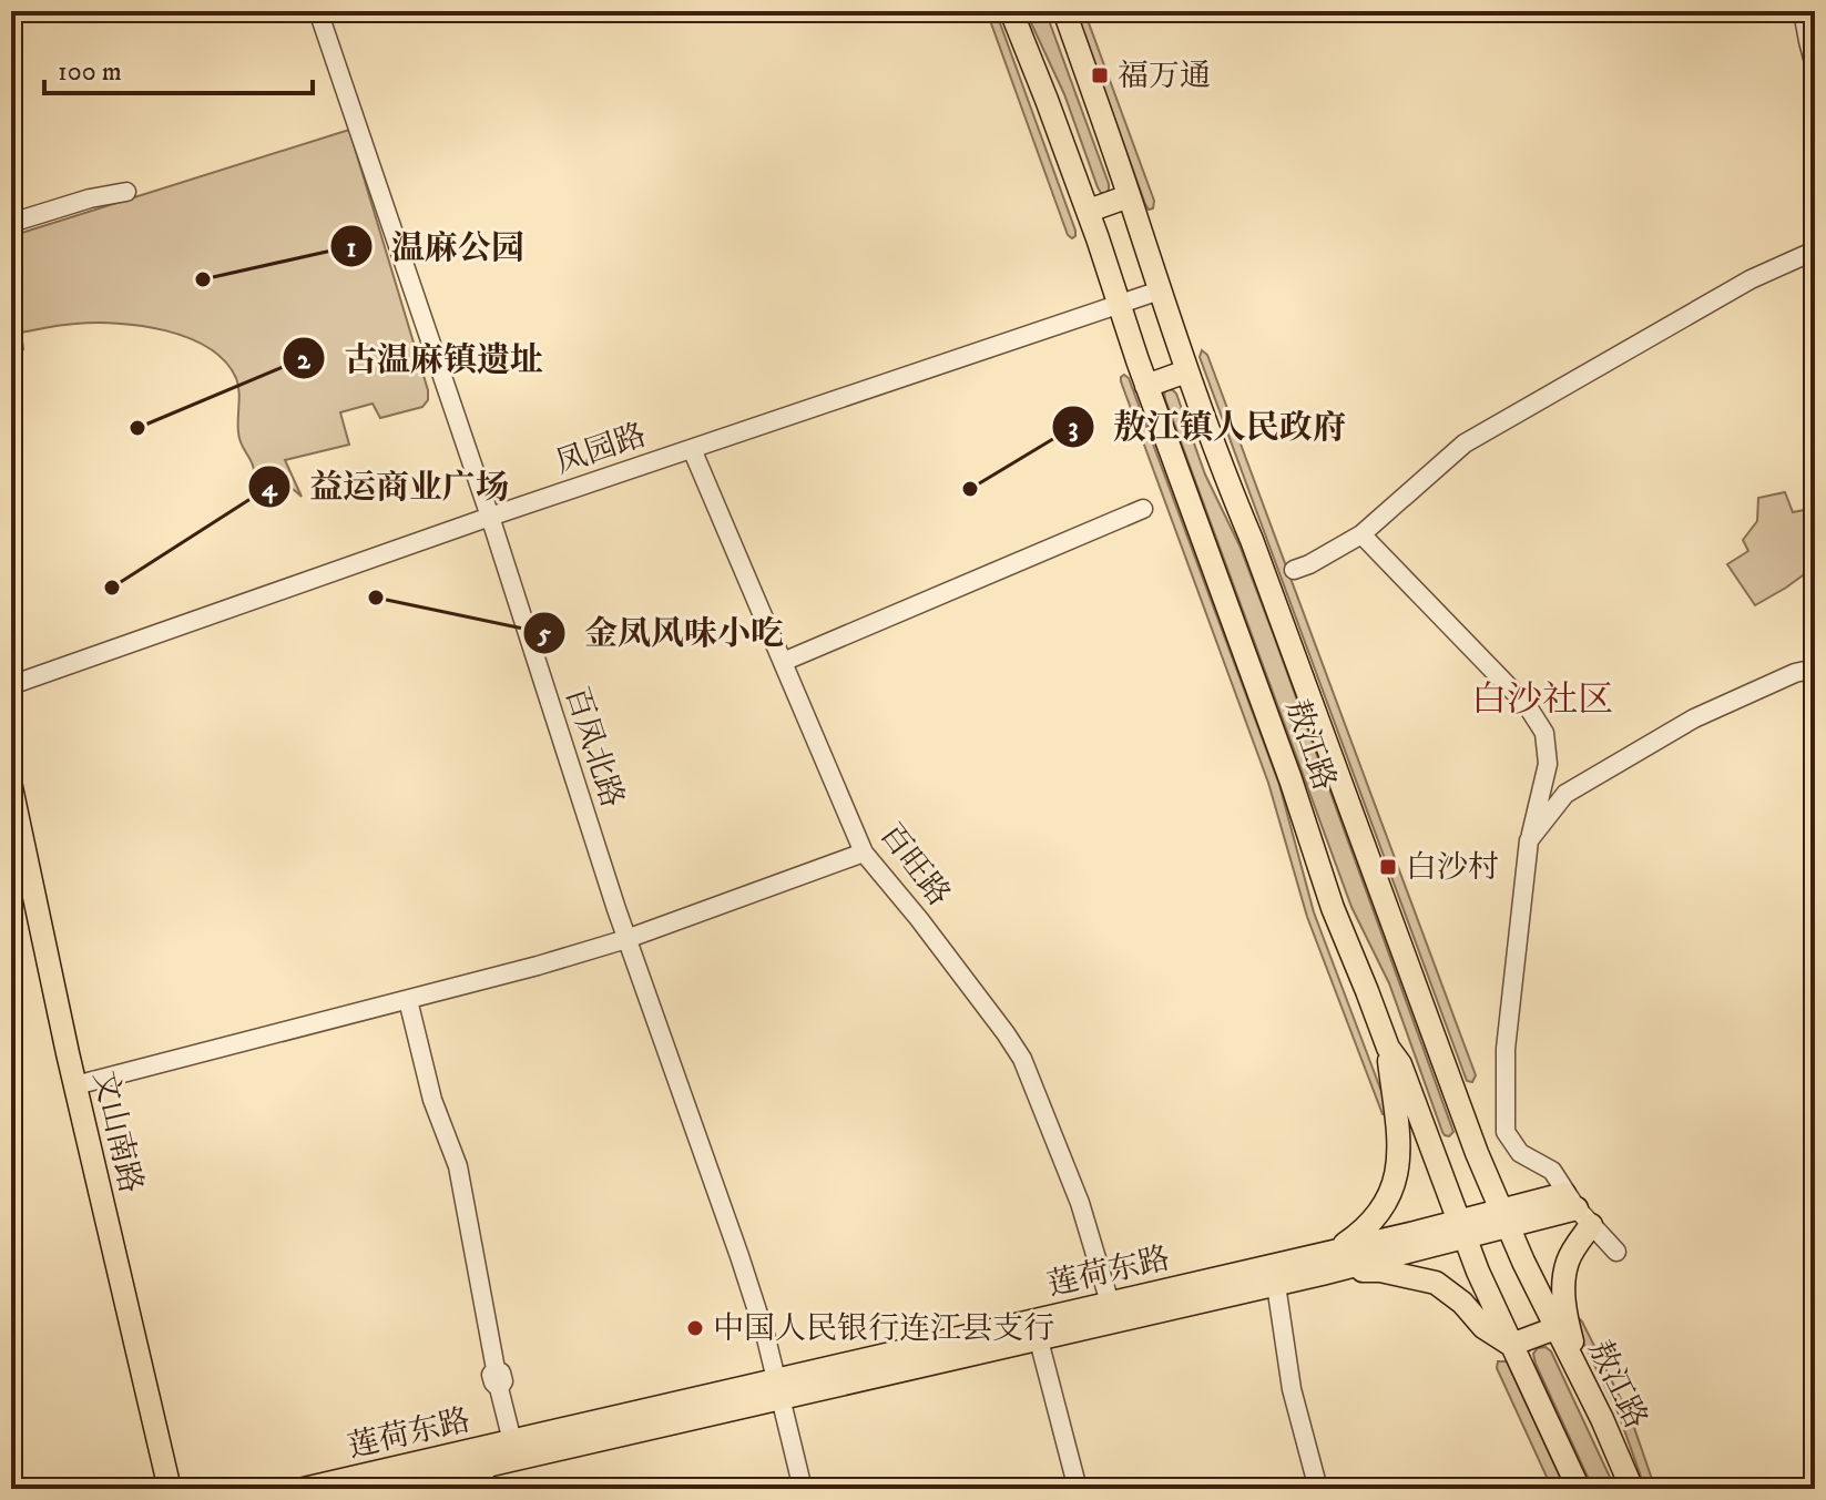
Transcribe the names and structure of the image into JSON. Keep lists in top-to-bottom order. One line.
{"streets":{"main road":["敖江路","文山南路","莲荷东路"],"street":["凤园路","百凤北路","百旺路"]},"crossings":[["凤园路","敖江路"],["凤园路","百凤北路"],["凤园路","百旺路"],["敖江路","莲荷东路"],["百凤北路","莲荷东路"],["百旺路","莲荷东路"]],"districts":["白沙社区"],"places":{"transit":["福万通","白沙村"],"other":["温麻公园","古温麻镇遗址","敖江镇人民政府","益运商业广场","金凤风味小吃","中国人民银行连江县支行"]},"scale_bar":"100 m"}
